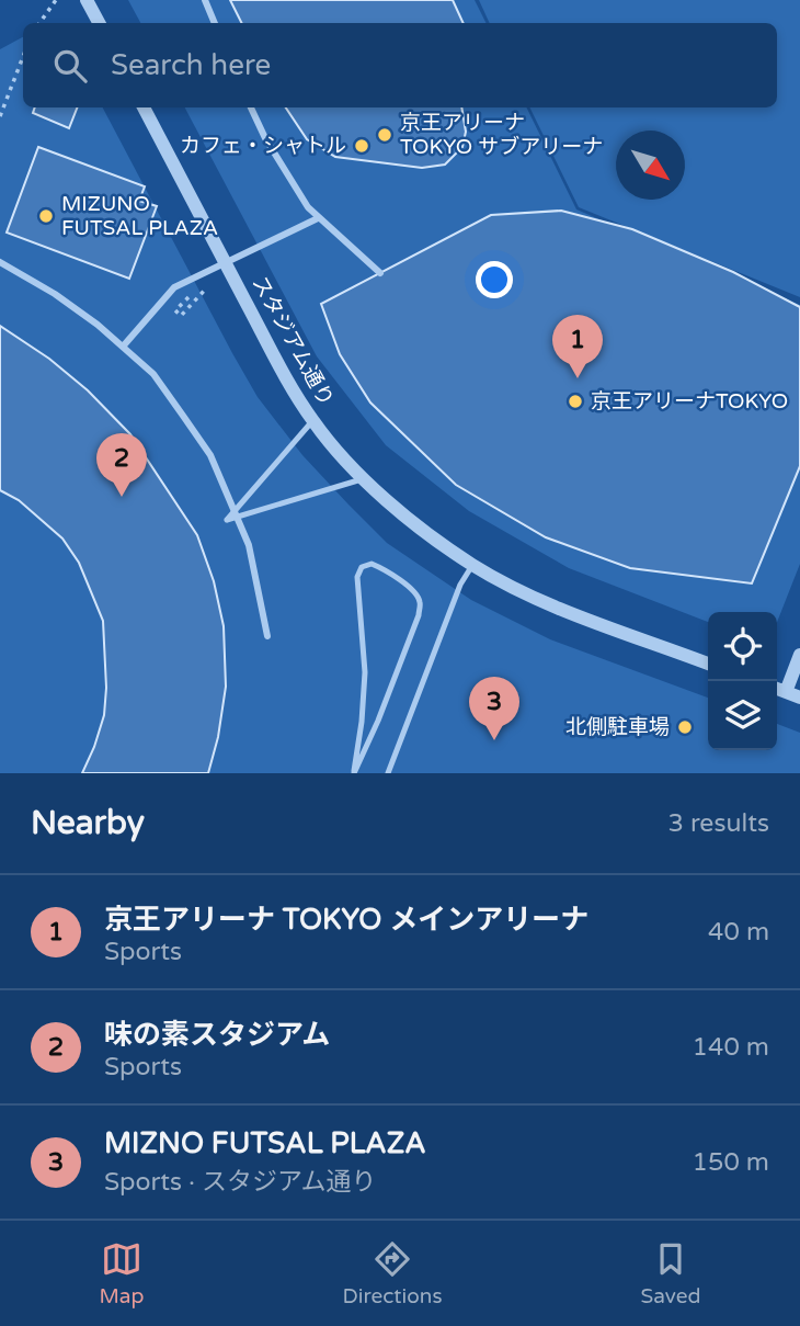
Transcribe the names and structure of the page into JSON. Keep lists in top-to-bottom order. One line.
{"streets":{"street":["スタジアム通り"]},"places":["京王アリーナ TOKYO サブアリーナ","カフェ・シャトル","MIZUNO FUTSAL PLAZA","京王アリーナTOKYO","北側駐車場"],"north":"bottom right","page":{"search":"Search here","pins":["1","2","3"],"heading":["Nearby","3 results"],"list":[{"mark":"1","name":"京王アリーナ TOKYO メインアリーナ","note":"Sports","value":"40 m"},{"mark":"2","name":"味の素スタジアム","note":"Sports","value":"140 m"},{"mark":"3","name":"MIZNO FUTSAL PLAZA","note":"Sports · スタジアム通り","value":"150 m"}],"nav":["Map","Directions","Saved"]}}
